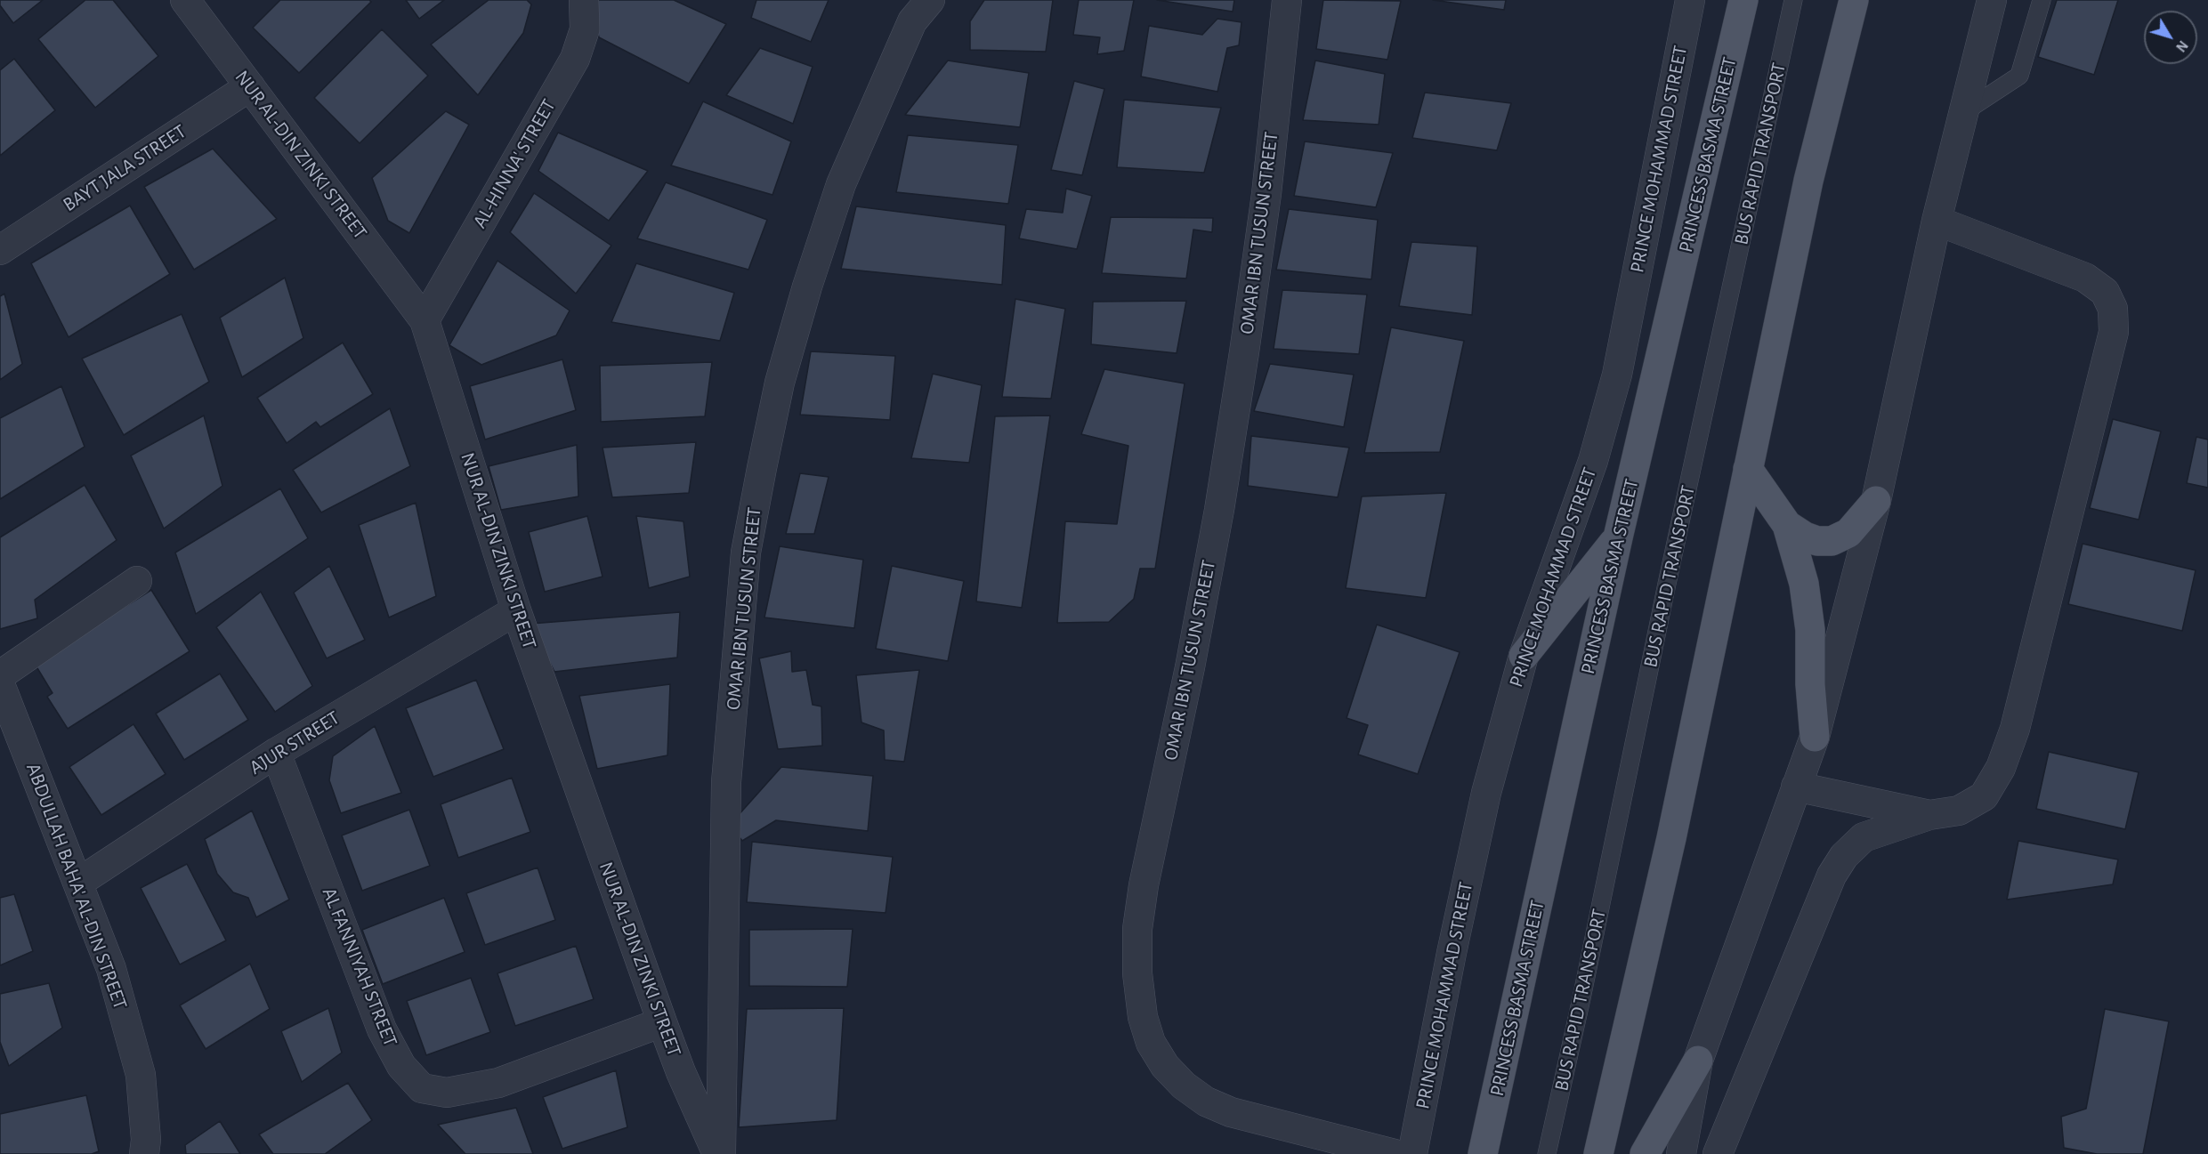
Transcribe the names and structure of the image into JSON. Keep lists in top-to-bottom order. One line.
{"streets":{"main road":["PRINCESS BASMA STREET"],"street":["NUR AL-DIN ZINKI STREET","PRINCE MOHAMMAD STREET","AL-HINNA' STREET","BAYT JALA STREET","OMAR IBN TUSUN STREET","AJUR STREET","ABDULLAH BAHA' AL-DIN STREET","AL FANNIYAH STREET"],"lane":["BUS RAPID TRANSPORT"]},"crossings":[["NUR AL-DIN ZINKI STREET","AL-HINNA' STREET"],["NUR AL-DIN ZINKI STREET","BAYT JALA STREET"],["NUR AL-DIN ZINKI STREET","OMAR IBN TUSUN STREET"],["NUR AL-DIN ZINKI STREET","AJUR STREET"],["NUR AL-DIN ZINKI STREET","AL FANNIYAH STREET"],["AJUR STREET","ABDULLAH BAHA' AL-DIN STREET"],["AJUR STREET","AL FANNIYAH STREET"]],"north":"bottom right"}
